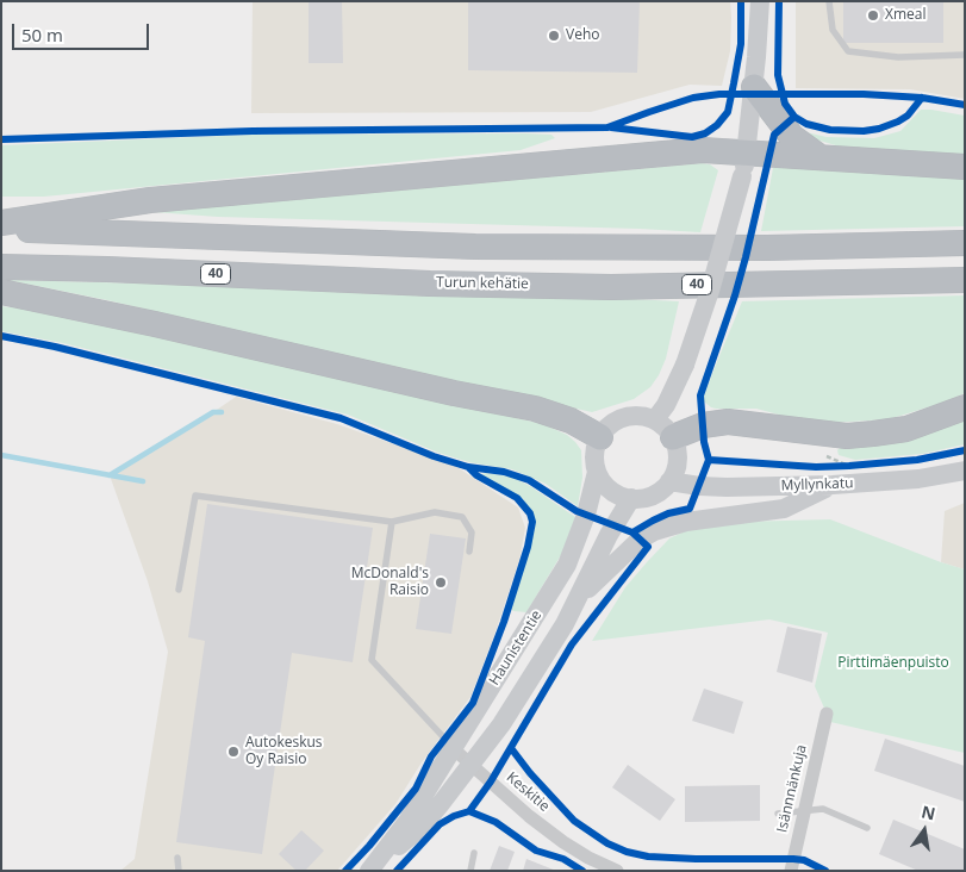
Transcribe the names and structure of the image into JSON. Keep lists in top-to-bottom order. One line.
{"streets":{"highway":["40","Turun kehätie"],"street":["Myllynkatu","Haunistentie","Isännnänkuja","Keskitie"]},"crossings":[["Myllynkatu","Haunistentie"],["Haunistentie","Keskitie"]],"parks":["Pirttimäenpuisto"],"places":["Xmeal","Veho","McDonald's Raisio","Autokeskus Oy Raisio"],"scale_bar":"50 m","north":"top"}
